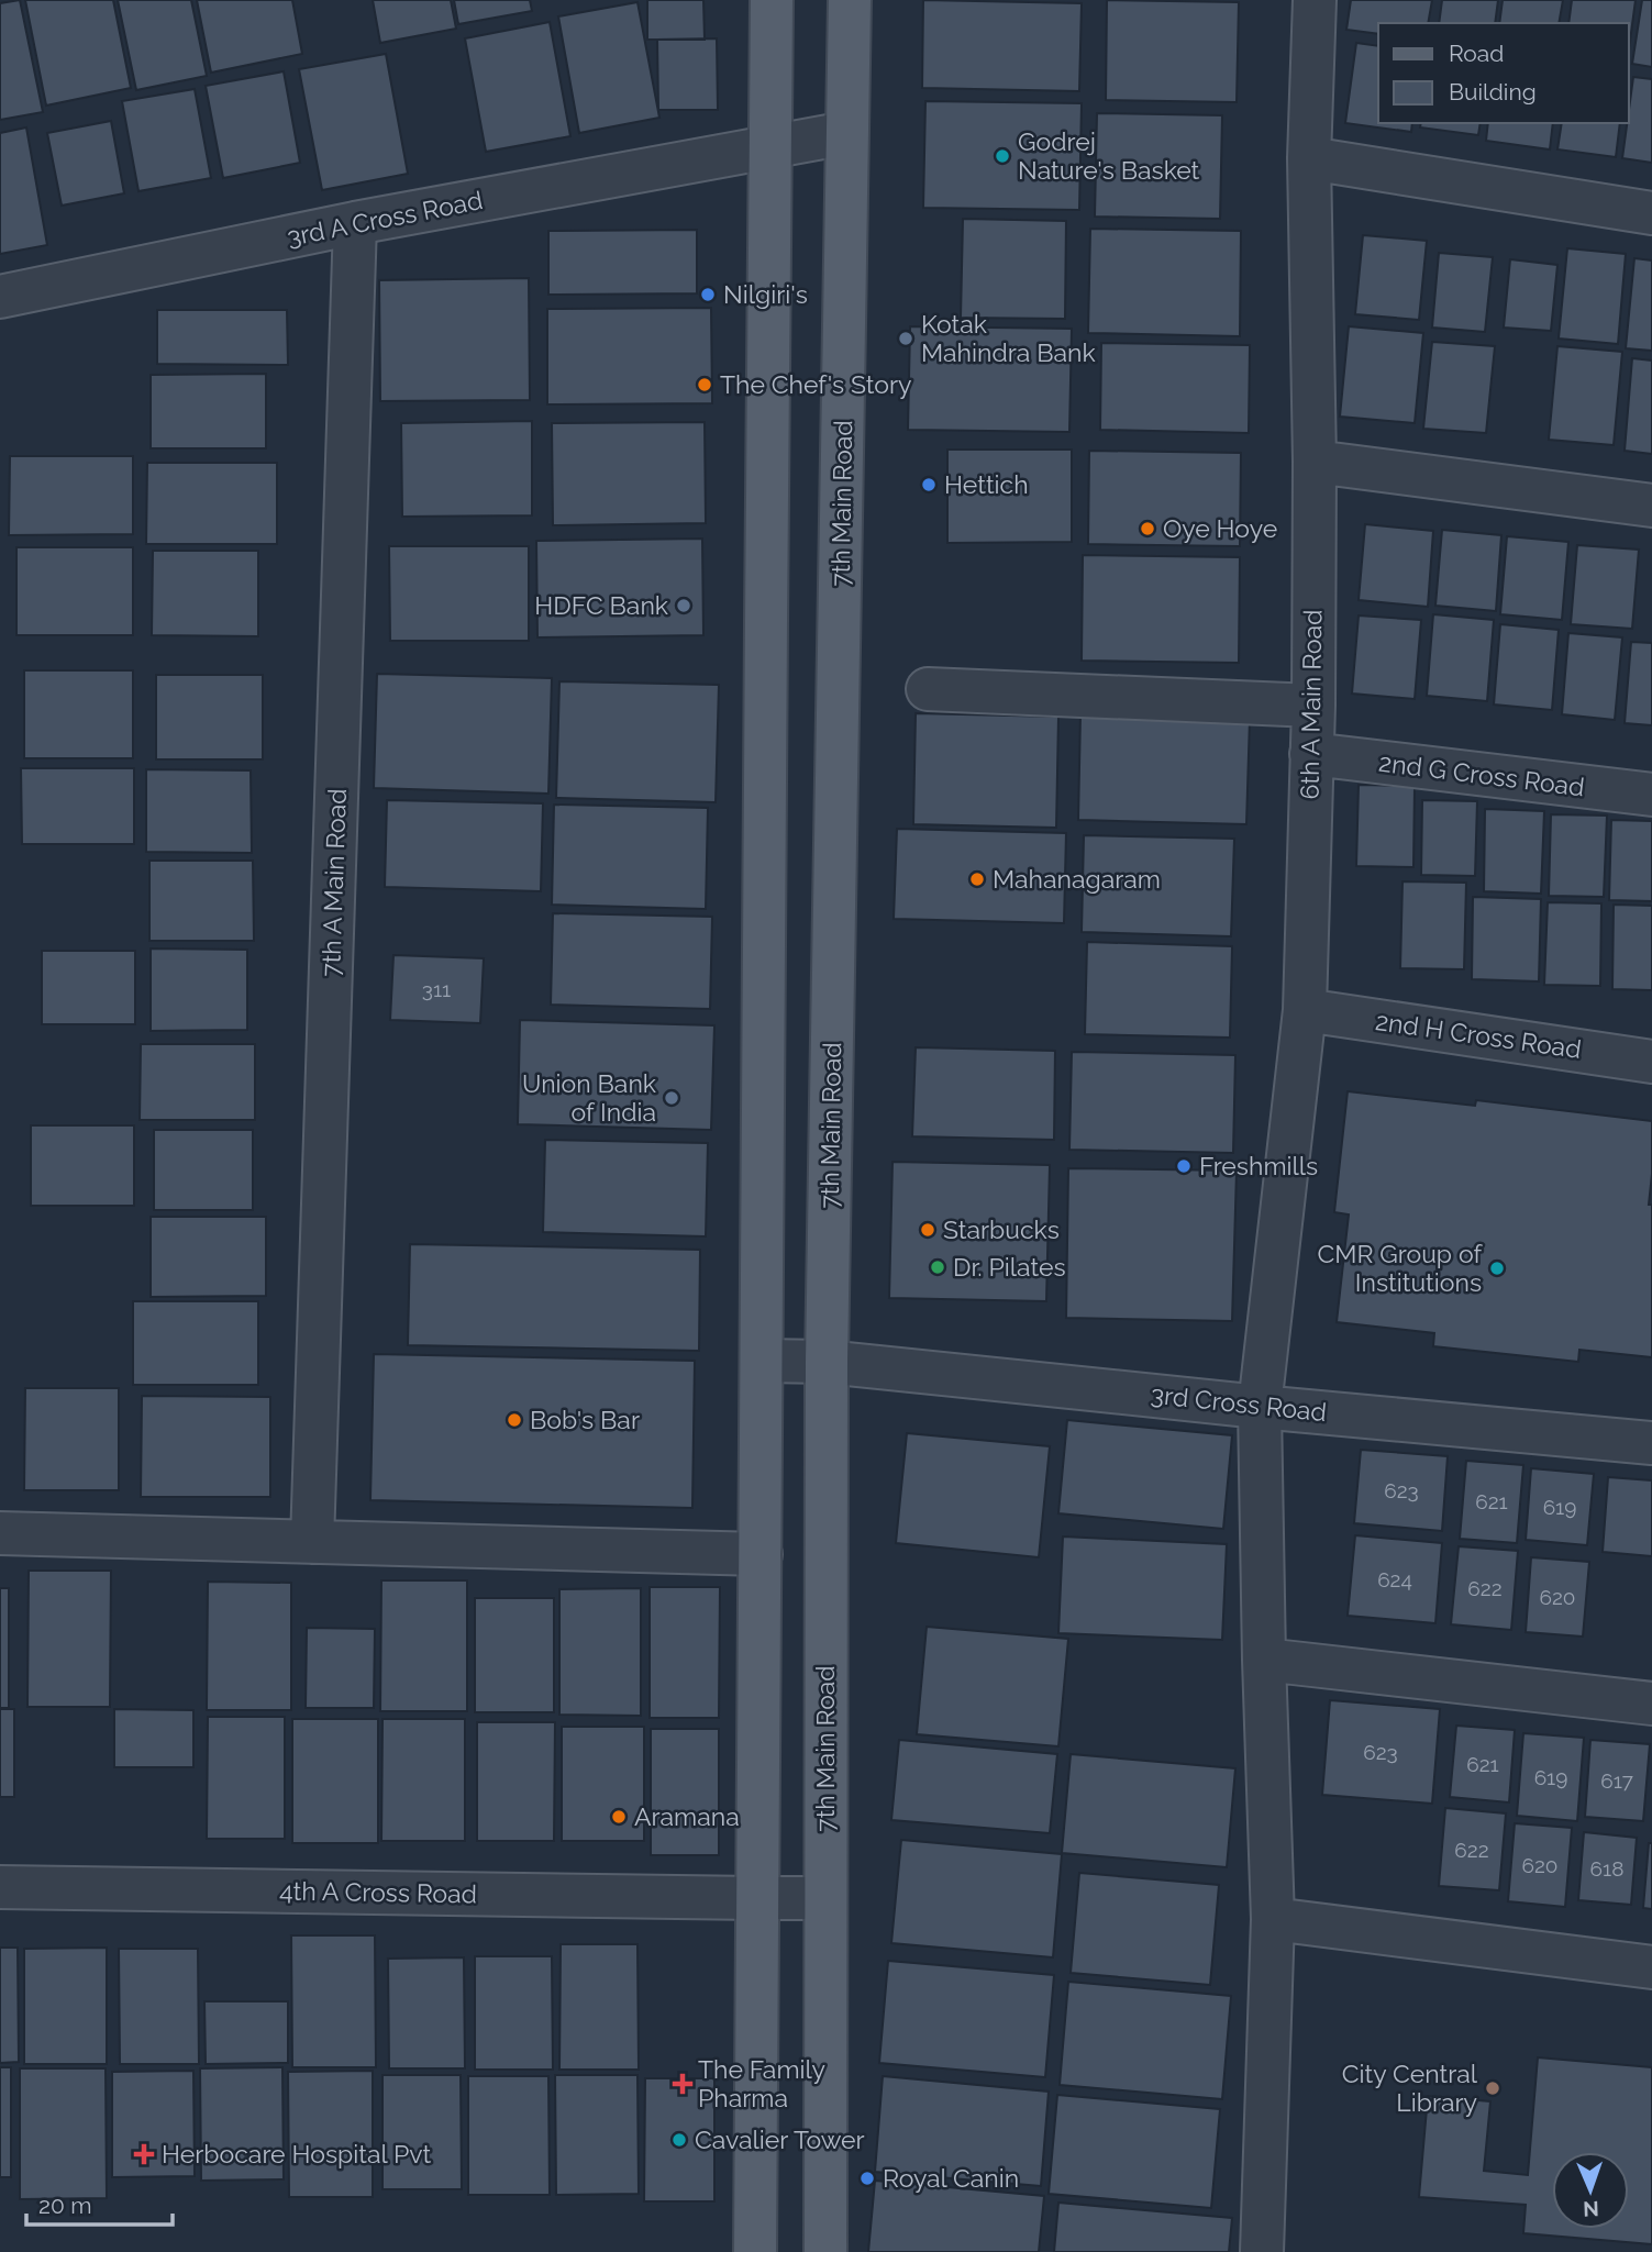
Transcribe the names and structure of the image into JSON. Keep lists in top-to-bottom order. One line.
{"streets":{"main road":["7th Main Road"],"street":["3rd A Cross Road","6th A Main Road","2nd G Cross Road","7th A Main Road","2nd H Cross Road","3rd Cross Road","4th A Cross Road"]},"crossings":[["3rd A Cross Road","7th Main Road"],["3rd A Cross Road","7th A Main Road"],["7th Main Road","3rd Cross Road"],["7th Main Road","4th A Cross Road"],["6th A Main Road","2nd G Cross Road"],["6th A Main Road","2nd H Cross Road"],["6th A Main Road","3rd Cross Road"]],"places":{"other":["Godrej Nature's Basket","Nilgiri's","Kotak Mahindra Bank","The Chef's Story","Hettich","Oye Hoye","HDFC Bank","Mahanagaram","Union Bank of India","Freshmills","Starbucks","Dr. Pilates","CMR Group of Institutions","Bob's Bar","Aramana","City Central Library","Cavalier Tower","Royal Canin"],"health":["The Family Pharma","Herbocare Hospital Pvt"]},"house_numbers":["311","623","621","619","624","622","620","623","621","619","617","622","620","618"],"legend":["Road","Building"],"scale_bar":"20 m","north":"bottom"}
